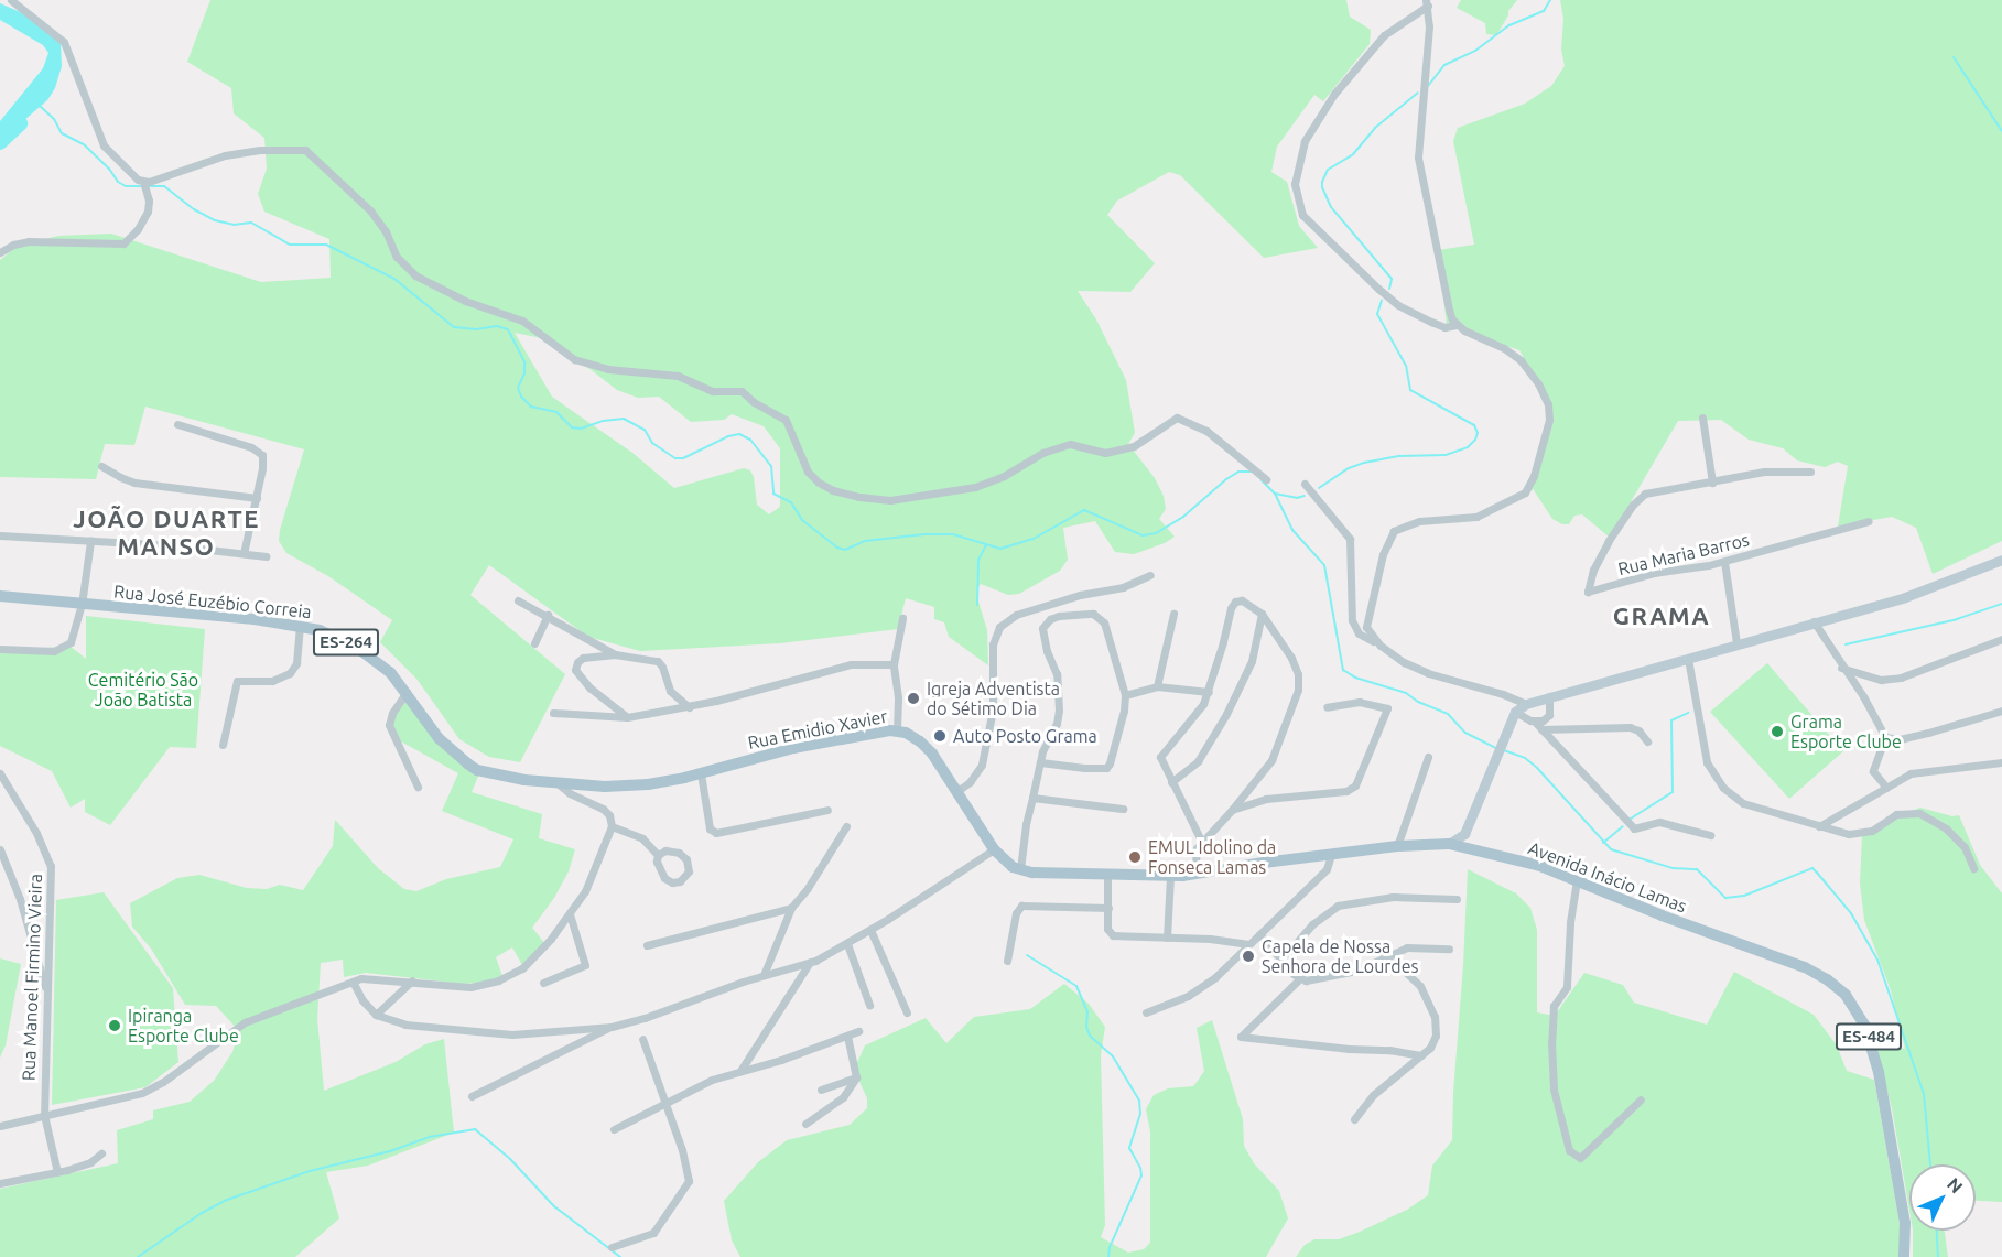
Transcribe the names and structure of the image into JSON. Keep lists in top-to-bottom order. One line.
{"streets":{"main road":["Rua José Euzébio Correia","ES-264","Rua Emidio Xavier","Avenida Inácio Lamas","ES-484"],"street":["Rua Maria Barros","Rua Manoel Firmino Vieira"]},"crossings":[["Rua José Euzébio Correia","ES-264"],["Rua José Euzébio Correia","Rua Emidio Xavier"],["Rua Emidio Xavier","Avenida Inácio Lamas"]],"districts":["JOÃO DUARTE MANSO","GRAMA"],"parks":["Cemitério São João Batista"],"places":["Igreja Adventista do Sétimo Dia","Grama Esporte Clube","Auto Posto Grama","EMUL Idolino da Fonseca Lamas","Capela de Nossa Senhora de Lourdes","Ipiranga Esporte Clube"],"north":"top right"}
